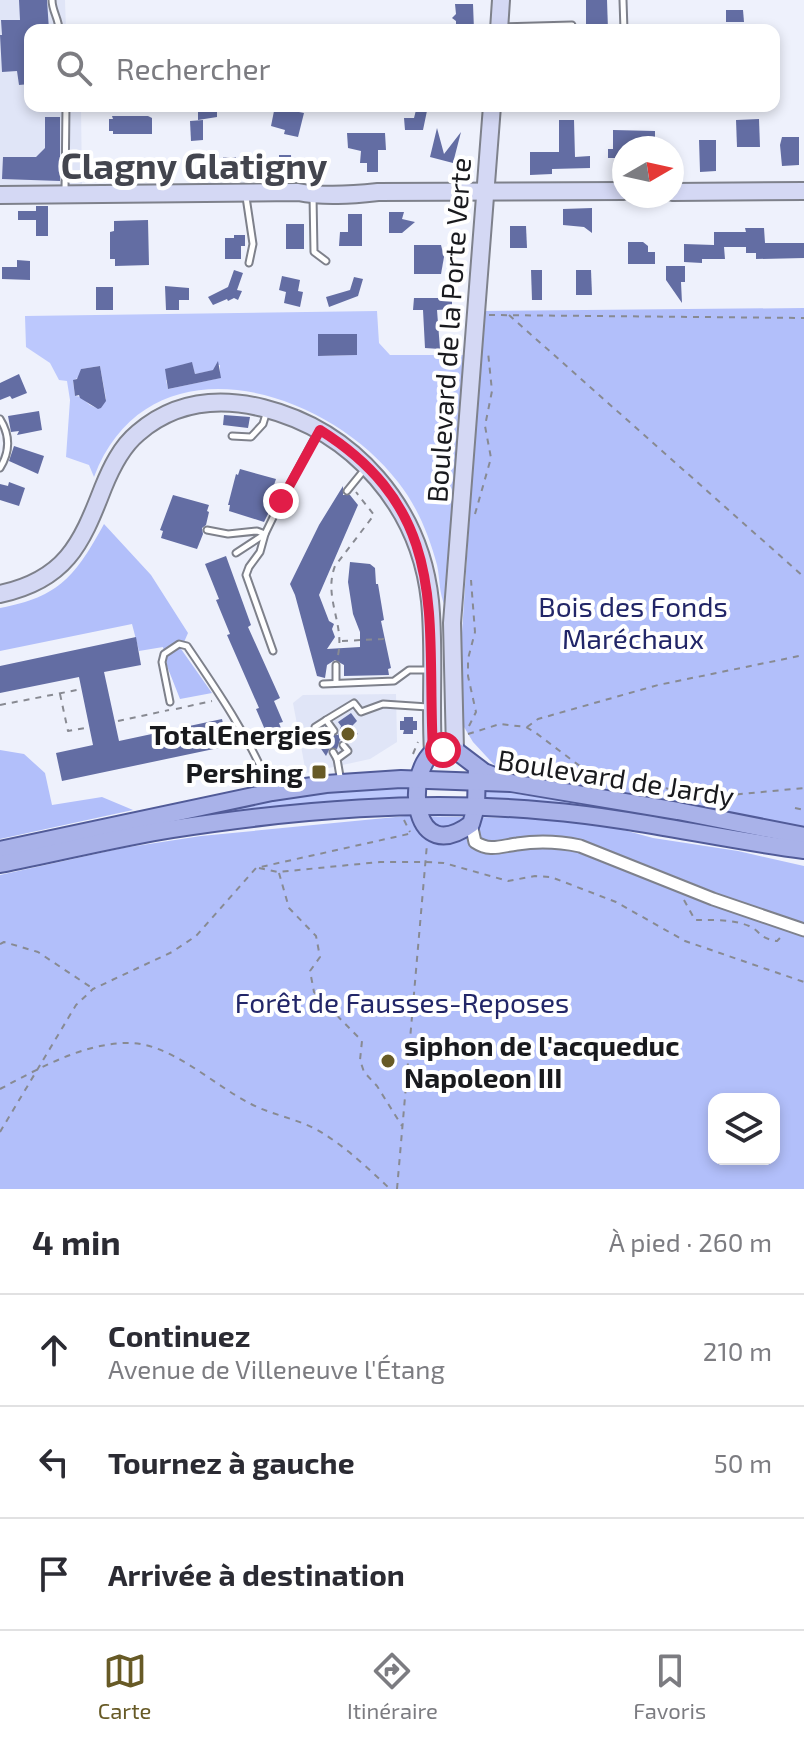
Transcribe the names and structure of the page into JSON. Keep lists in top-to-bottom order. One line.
{"streets":{"main road":["Boulevard de Jardy"],"street":["Boulevard de la Porte Verte"]},"districts":["Clagny Glatigny"],"parks":["Bois des Fonds Maréchaux","Forêt de Fausses-Reposes"],"places":{"other":["TotalEnergies","siphon de l'acqueduc Napoleon III"],"transit":["Pershing"]},"north":"right","page":{"search":"Rechercher","heading":["4 min","À pied · 260 m"],"list":[["Continuez","Avenue de Villeneuve l'Étang","210 m"],["Tournez à gauche","50 m"],"Arrivée à destination"],"nav":["Carte","Itinéraire","Favoris"]}}
